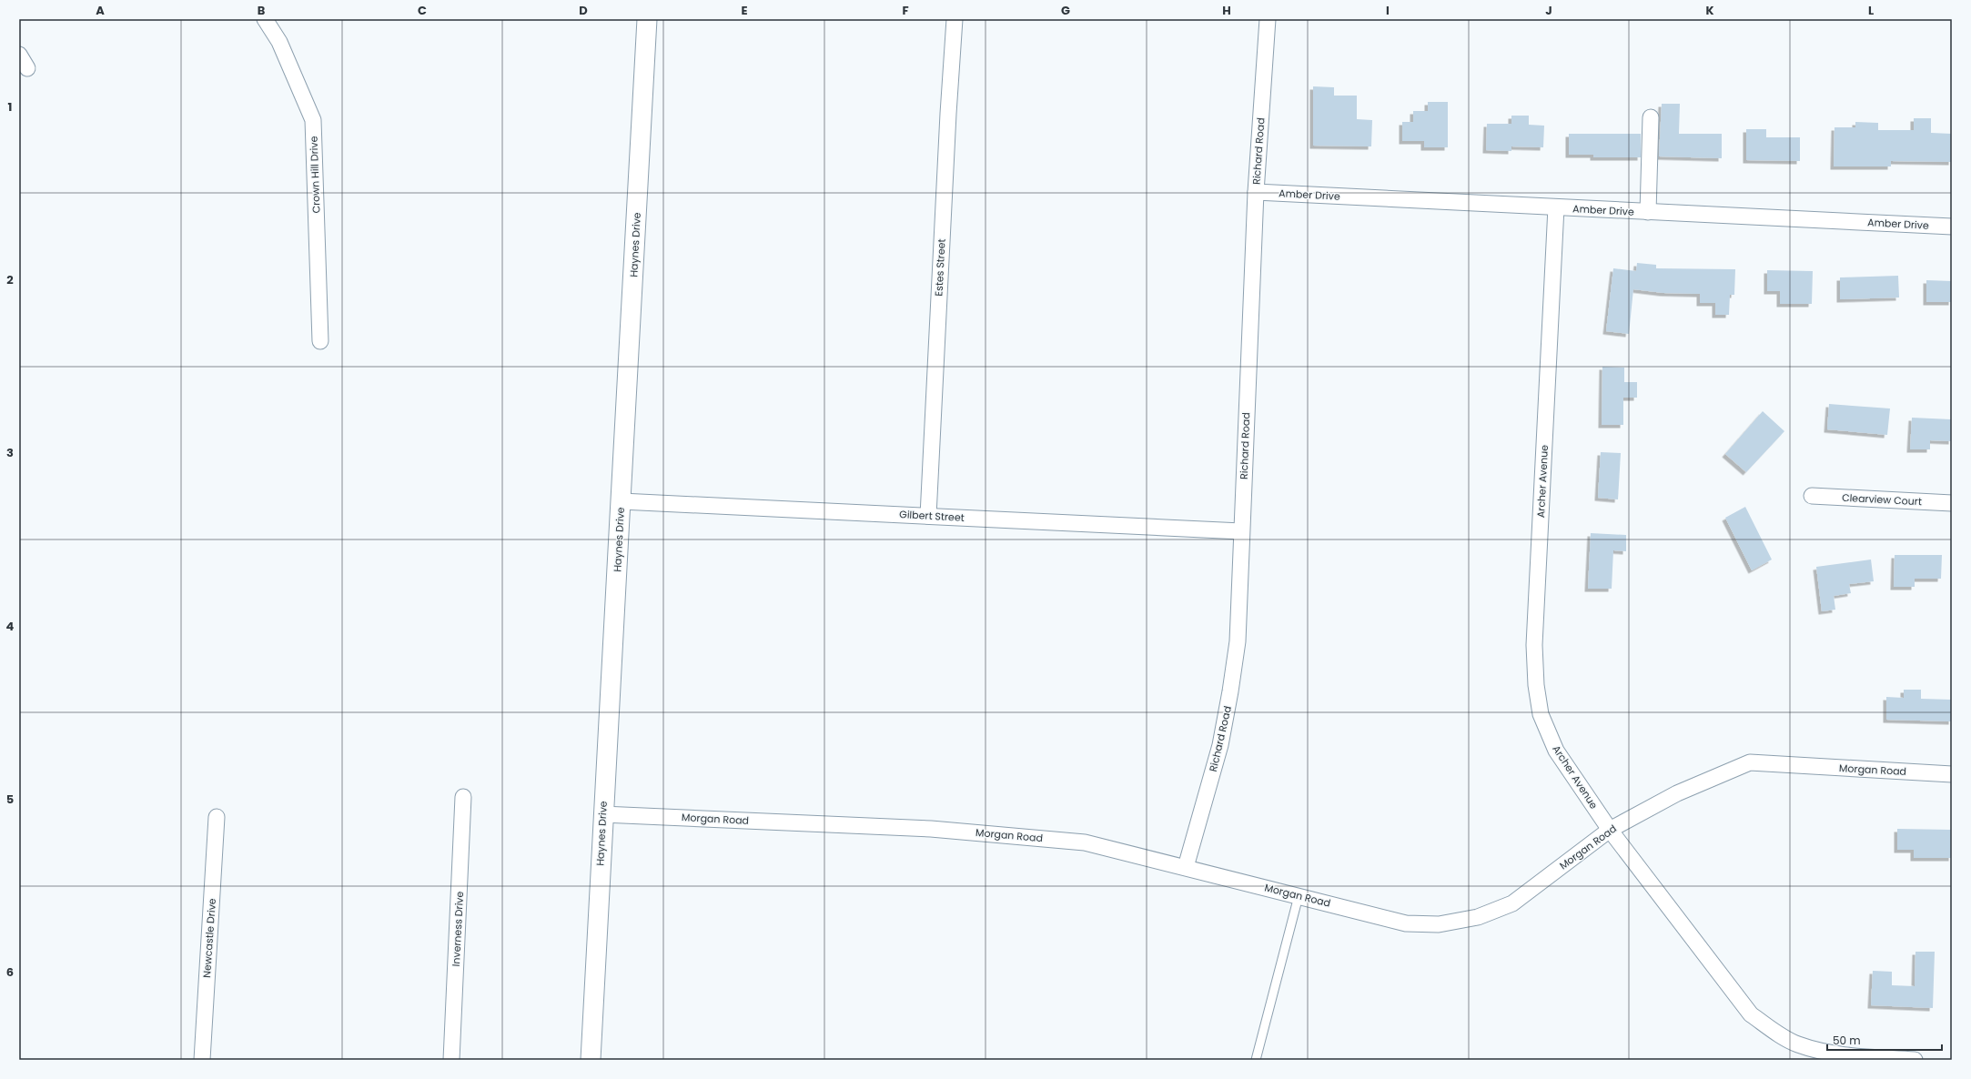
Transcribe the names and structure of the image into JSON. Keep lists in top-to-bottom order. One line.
{"streets":{"street":["Richard Road","Crown Hill Drive","Amber Drive","Haynes Drive","Estes Street","Archer Avenue","Clearview Court","Gilbert Street","Morgan Road","Inverness Drive","Newcastle Drive"]},"crossings":[["Richard Road","Amber Drive"],["Richard Road","Gilbert Street"],["Richard Road","Morgan Road"],["Amber Drive","Archer Avenue"],["Haynes Drive","Gilbert Street"],["Haynes Drive","Morgan Road"],["Estes Street","Gilbert Street"],["Archer Avenue","Morgan Road"]],"scale_bar":"50 m","grid":{"columns":["A","B","C","D","E","F","G","H","I","J","K","L"],"rows":["1","2","3","4","5","6"]}}
